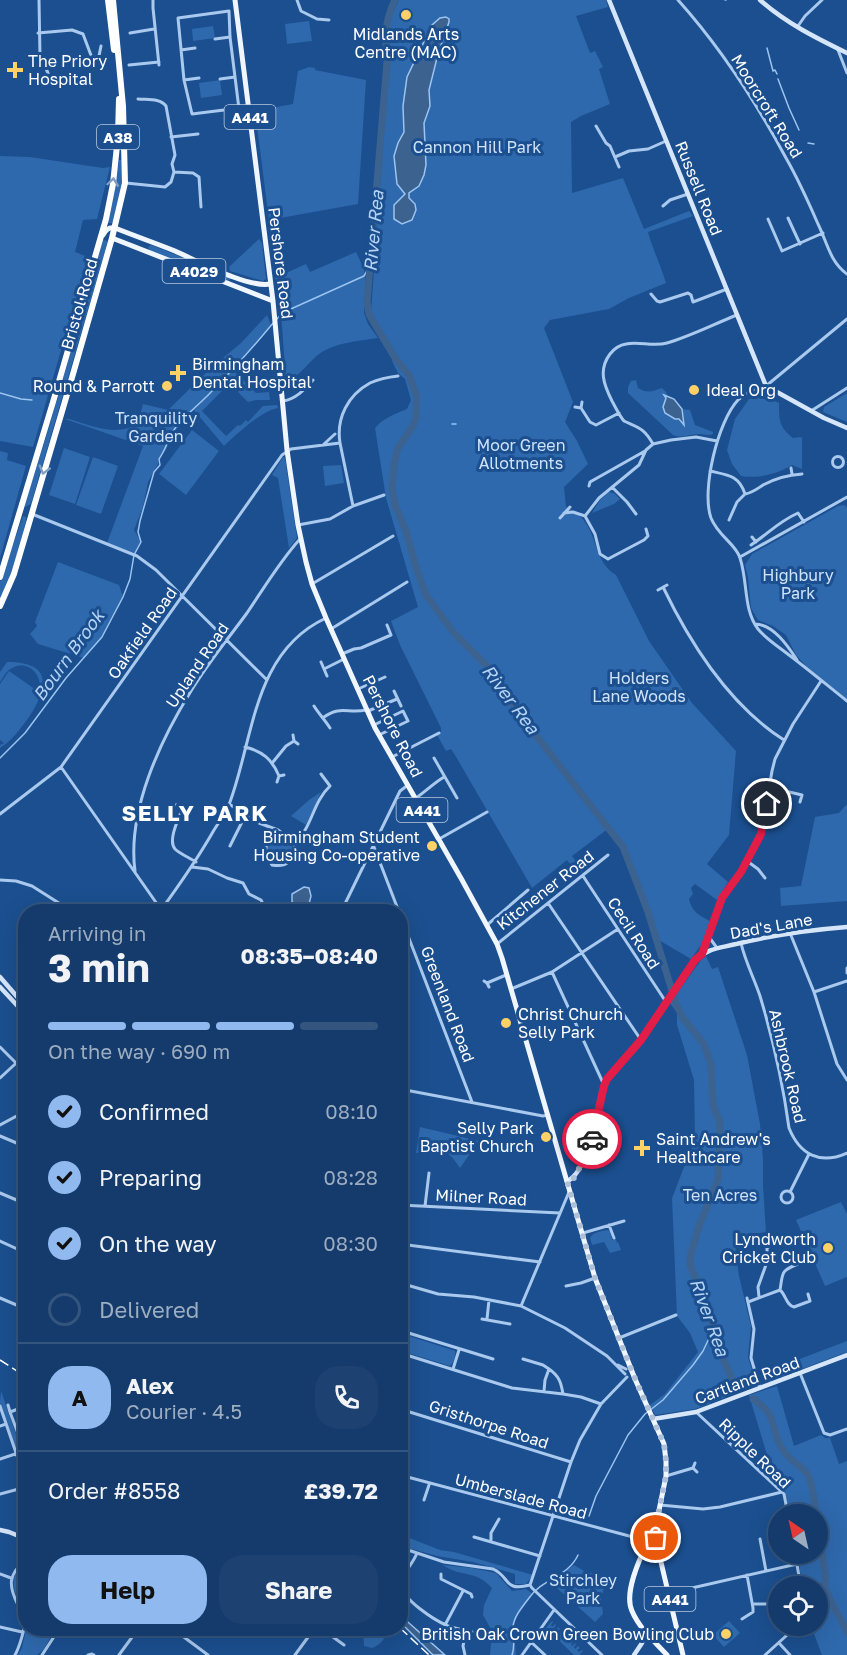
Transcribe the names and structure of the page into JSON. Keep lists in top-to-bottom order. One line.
{"streets":{"highway":["A38","Bristol Road"],"main road":["A441","Pershore Road","A4029"],"street":["Moorcroft Road","Russell Road","Oakfield Road","Upland Road","Kitchener Road","Dad's Lane","Cecil Road","Greenland Road","Ashbrook Road","Milner Road","Cartland Road","Gristhorpe Road","Ripple Road","Umberslade Road"]},"crossings":[["A441","Pershore Road"],["A441","Umberslade Road"],["Pershore Road","A4029"],["Pershore Road","Oakfield Road"],["Pershore Road","Upland Road"],["Pershore Road","Kitchener Road"],["Pershore Road","Cartland Road"],["Pershore Road","Umberslade Road"],["A4029","Bristol Road"],["Kitchener Road","Cecil Road"],["Dad's Lane","Ashbrook Road"],["Cartland Road","Ripple Road"]],"districts":["SELLY PARK"],"water":["River Rea","Bourn Brook"],"parks":["Cannon Hill Park","Tranquility Garden","Moor Green Allotments","Highbury Park","Holders Lane Woods","Ten Acres","Stirchley Park"],"places":{"other":["Midlands Arts Centre (MAC)","Round & Parrott","Ideal Org","Birmingham Student Housing Co-operative","Christ Church Selly Park","Selly Park Baptist Church","Lyndworth Cricket Club","British Oak Crown Green Bowling Club"],"health":["The Priory Hospital","Birmingham Dental Hospital","Saint Andrew's Healthcare"]},"north":"top left","page":{"heading":["3 min","Arriving in","08:35–08:40"],"panel":["Alex","Courier · 4.5","Order #8558","£39.72"],"bar":"On the way · 690 m","list":[["Confirmed","08:10"],["Preparing","08:28"],["On the way","08:30"],"Delivered"],"round":"A","buttons":["Help","Share"]}}
